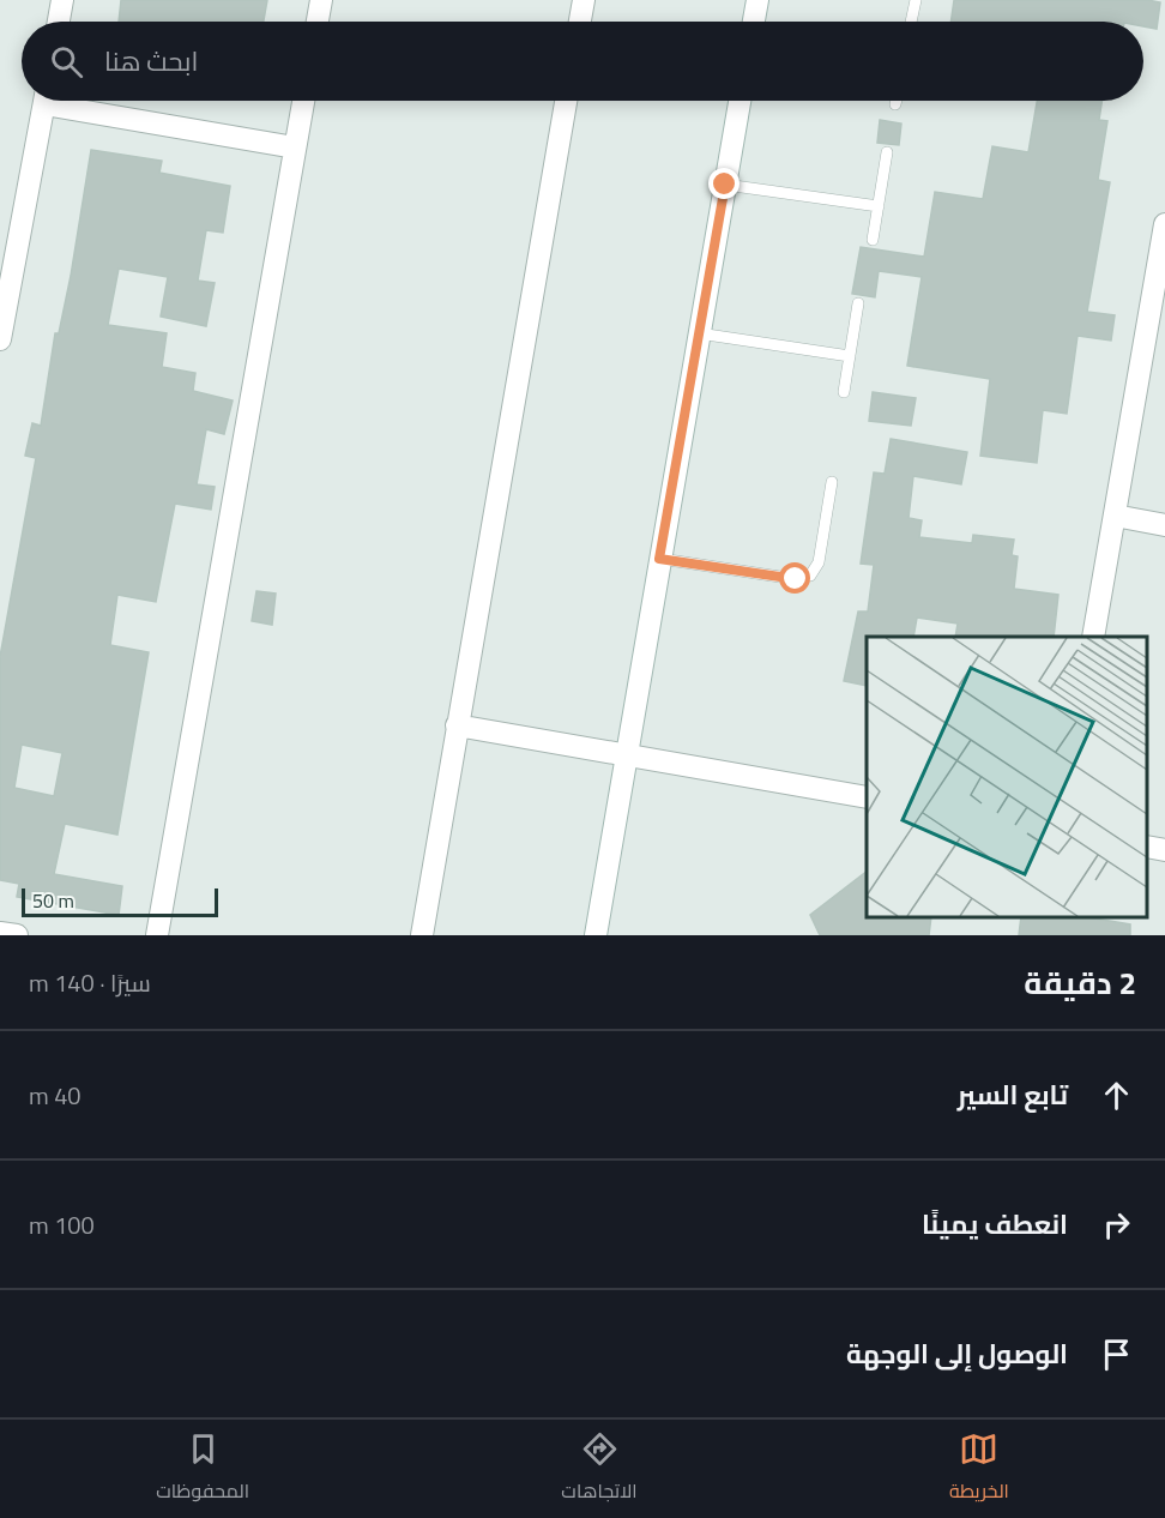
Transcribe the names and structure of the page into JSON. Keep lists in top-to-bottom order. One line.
{"scale_bar":"50 m","page":{"search":"ابحث هنا","scale":"50 m","heading":["2 دقيقة","سيرًا · 140 m"],"list":[["تابع السير","40 m"],["انعطف يمينًا","100 m"],"الوصول إلى الوجهة"],"nav":["الخريطة","الاتجاهات","المحفوظات"]}}
